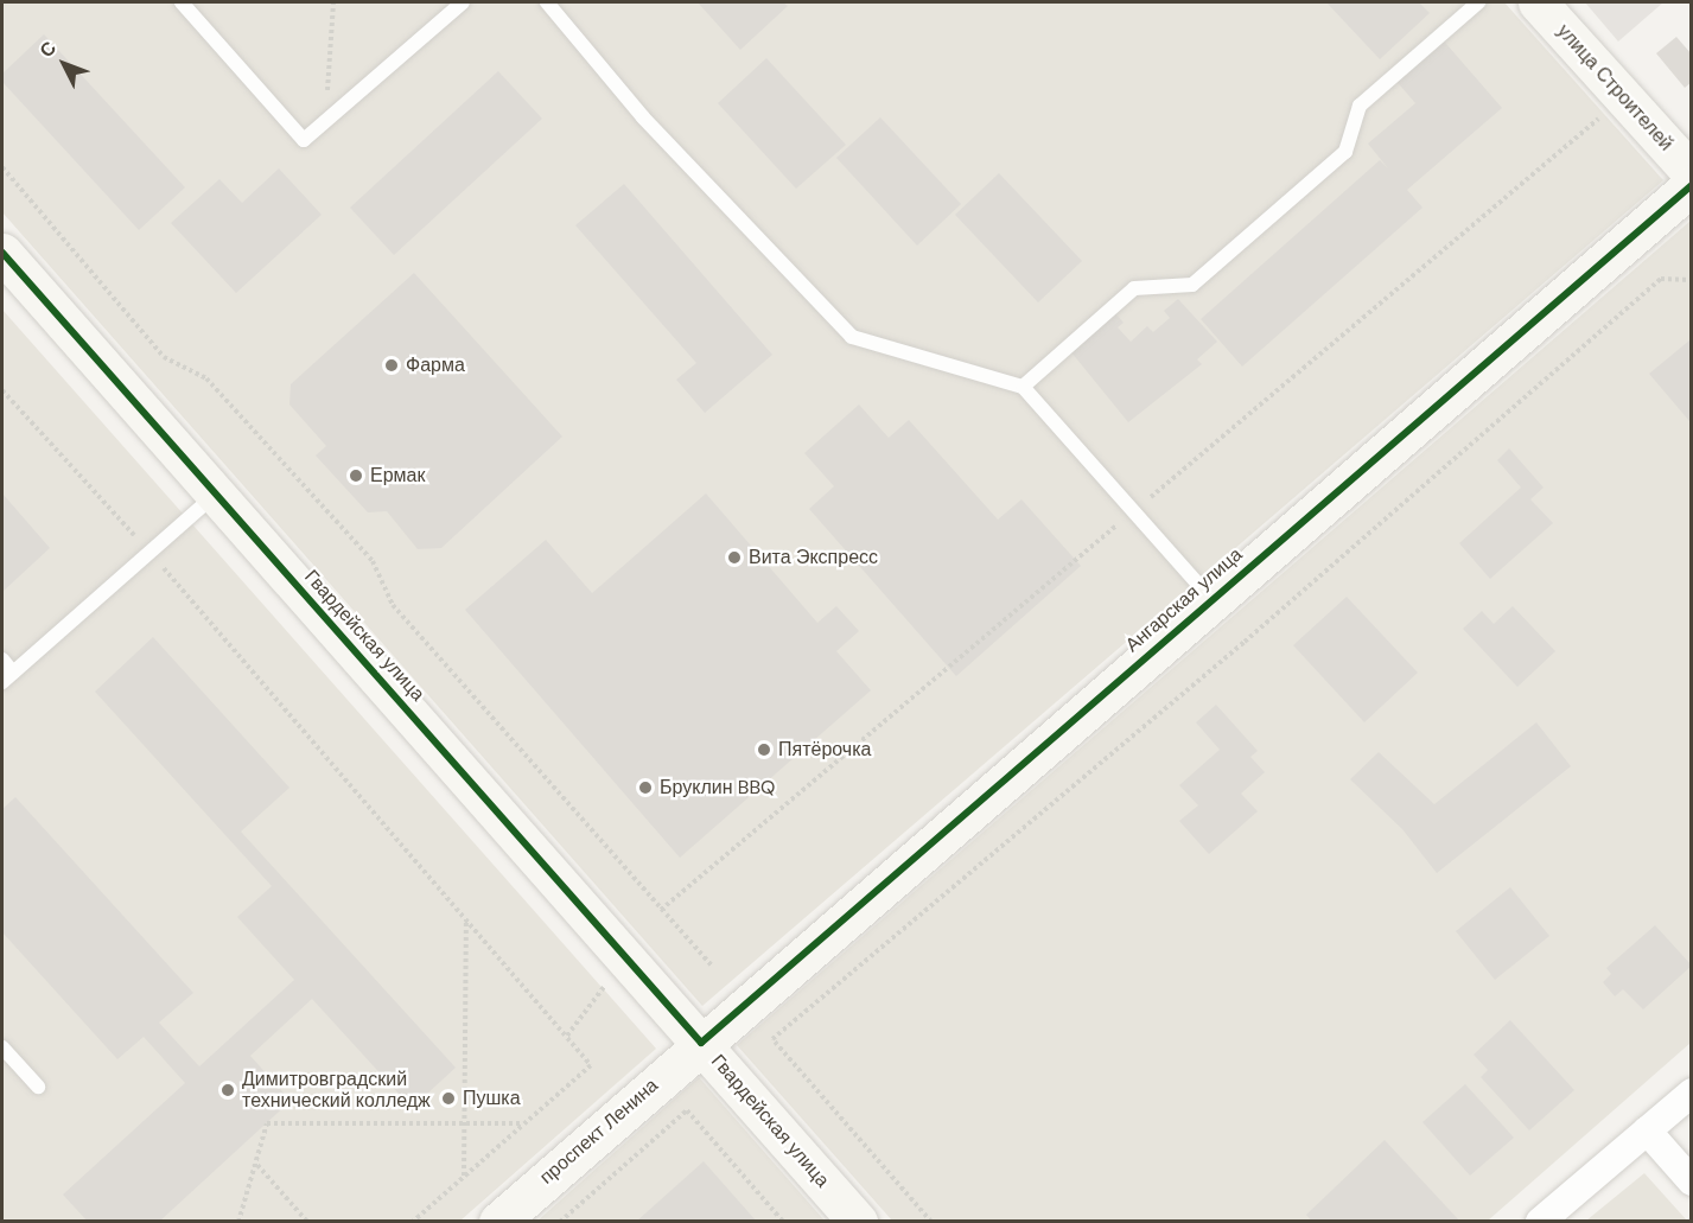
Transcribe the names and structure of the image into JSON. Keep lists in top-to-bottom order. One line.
{"streets":{"street":["улица Строителей","Ангарская улица","Гвардейская улица","проспект Ленина"]},"crossings":[["Ангарская улица","Гвардейская улица"],["Ангарская улица","проспект Ленина"],["Гвардейская улица","проспект Ленина"]],"places":["Фарма","Ермак","Вита Экспресс","Пятёрочка","Бруклин BBQ","Димитровградский технический колледж","Пушка"],"north":"top left"}
